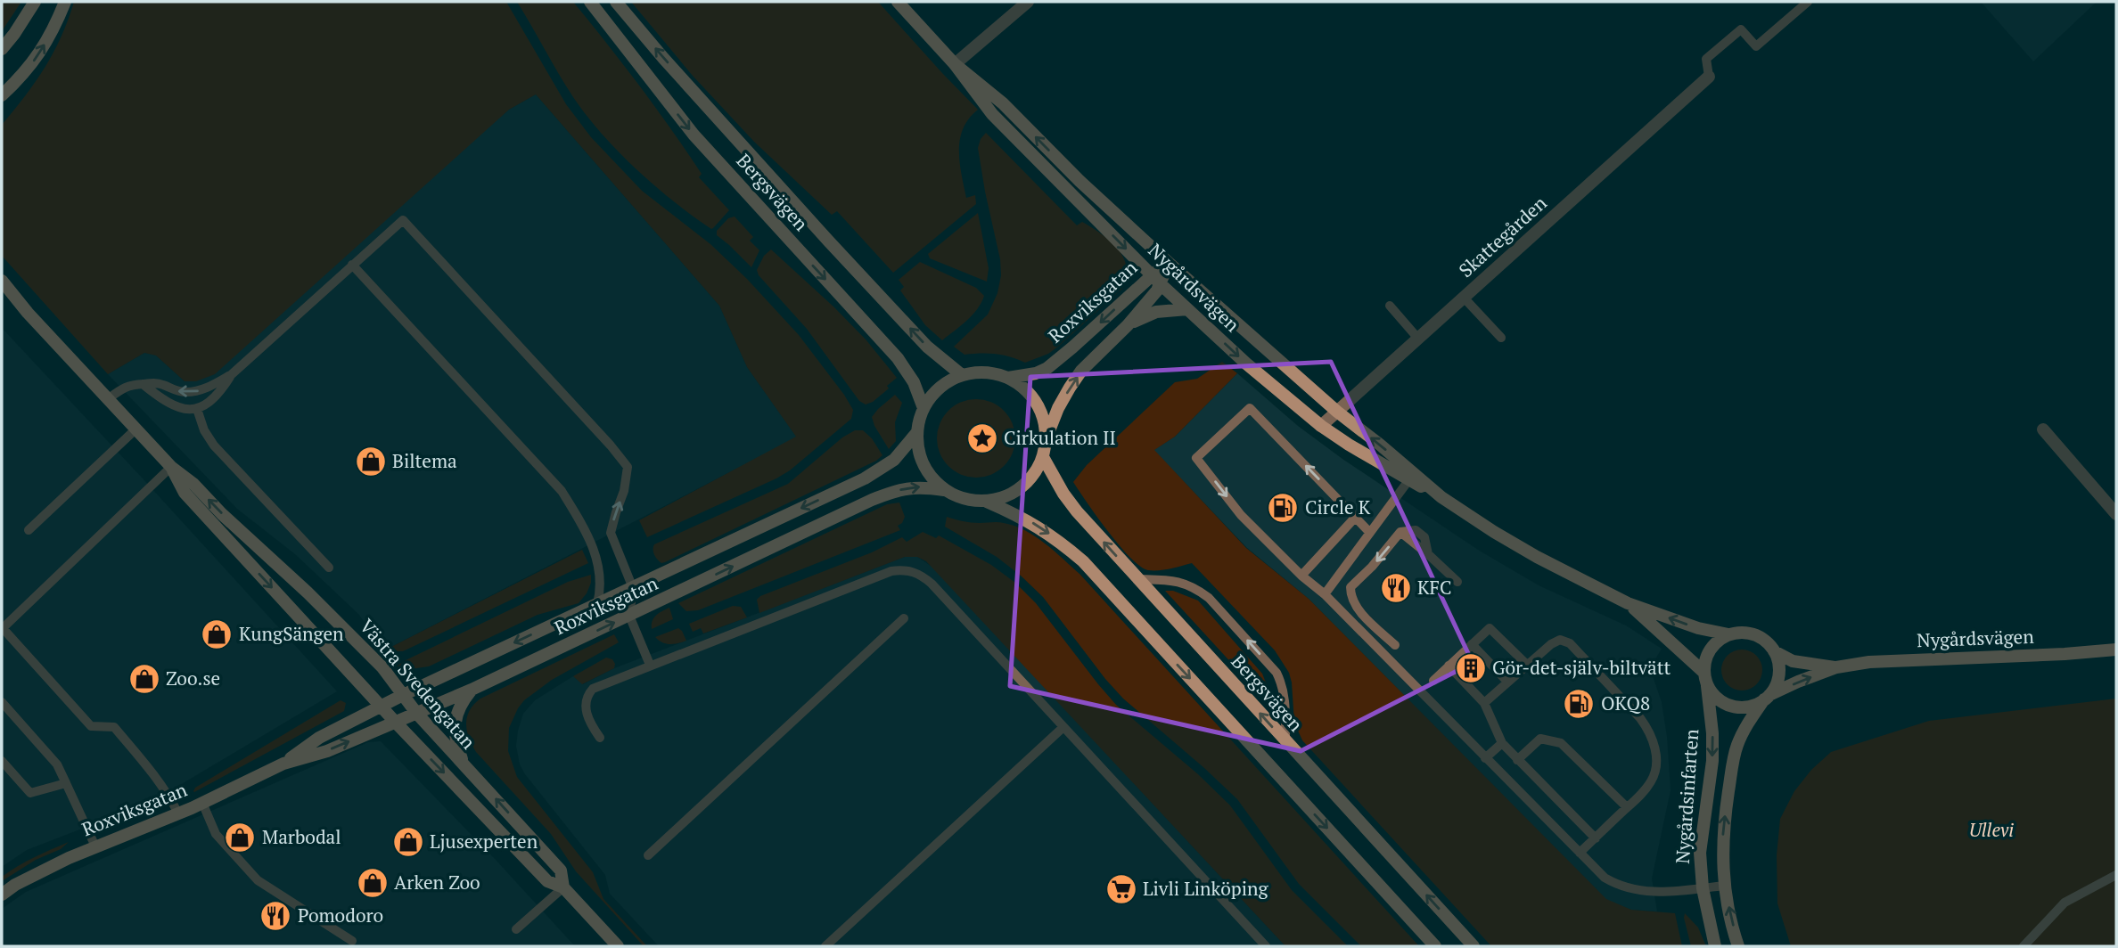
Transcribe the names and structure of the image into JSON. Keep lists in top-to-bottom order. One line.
{"streets":{"street":["Bergsvägen","Skattegården","Nygårdsvägen","Roxviksgatan","Västra Svedengatan","Nygårdsinfarten"]},"crossings":[["Bergsvägen","Roxviksgatan"],["Skattegården","Nygårdsvägen"],["Nygårdsvägen","Roxviksgatan"],["Nygårdsvägen","Nygårdsinfarten"],["Roxviksgatan","Västra Svedengatan"]],"parks":["Ullevi"],"places":{"place":["Cirkulation II"],"shop":["Biltema","KungSängen","Zoo.se","Marbodal","Ljusexperten","Arken Zoo"],"fuel station":["Circle K","OKQ8"],"restaurant":["KFC","Pomodoro"],"building":["Gör-det-själv-biltvätt"],"supermarket":["Livli Linköping"]}}
